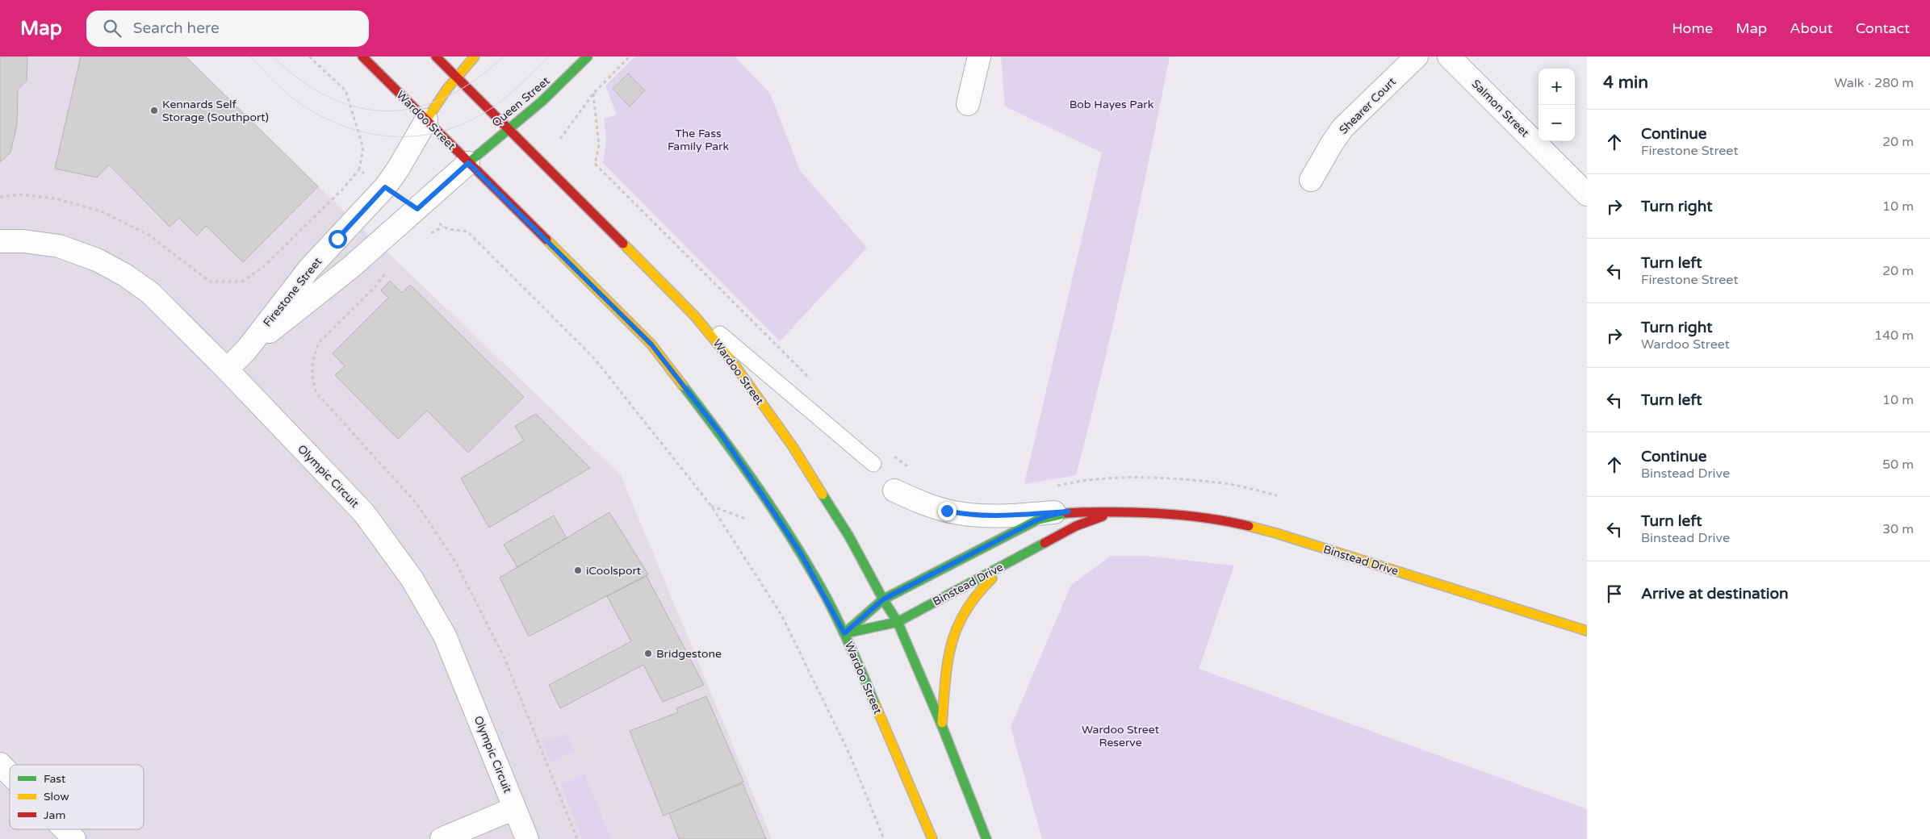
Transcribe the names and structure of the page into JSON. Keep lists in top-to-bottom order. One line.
{"streets":{"main road":["Queen Street","Wardoo Street","Binstead Drive"],"street":["Shearer Court","Salmon Street","Firestone Street","Olympic Circuit"]},"crossings":[["Queen Street","Wardoo Street"],["Queen Street","Firestone Street"],["Wardoo Street","Firestone Street"],["Wardoo Street","Binstead Drive"],["Firestone Street","Olympic Circuit"]],"parks":["Bob Hayes Park","The Fass Family Park","Wardoo Street Reserve"],"places":["Kennards Self Storage (Southport)","iCoolsport","Bridgestone"],"legend":["Fast","Slow","Jam"],"page":{"header":"Map","search":"Search here","nav":["Home","Map","About","Contact"],"heading":["4 min","Walk · 280 m"],"map_buttons":["+","−"],"list":[["Continue","Firestone Street","20 m"],["Turn right","10 m"],["Turn left","Firestone Street","20 m"],["Turn right","Wardoo Street","140 m"],["Turn left","10 m"],["Continue","Binstead Drive","50 m"],["Turn left","Binstead Drive","30 m"],"Arrive at destination"]}}
